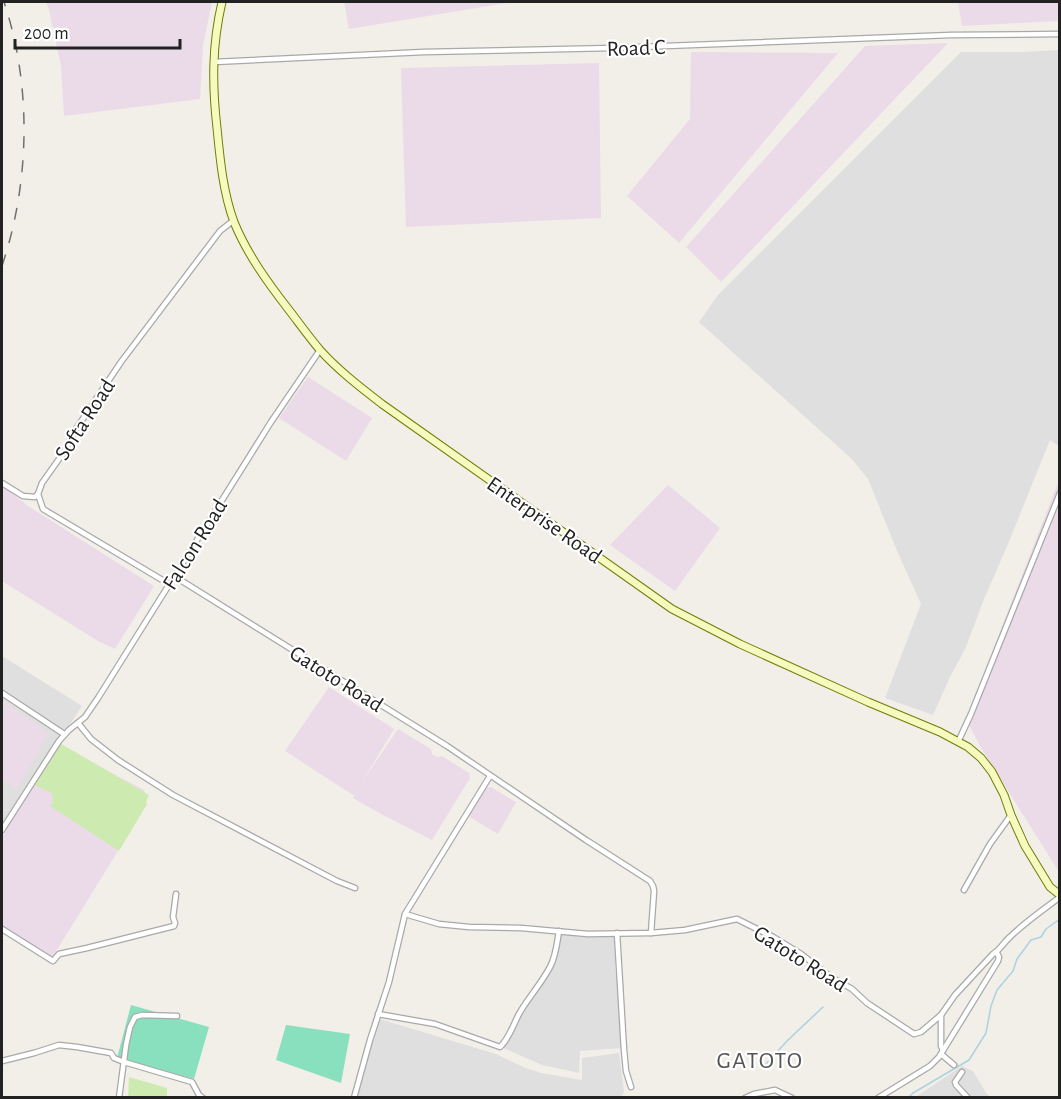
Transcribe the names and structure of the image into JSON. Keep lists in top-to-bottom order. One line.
{"streets":{"main road":["Enterprise Road"],"street":["Road C","Softa Road","Falcon Road","Gatoto Road"]},"crossings":[["Road C","Enterprise Road"],["Softa Road","Enterprise Road"],["Enterprise Road","Falcon Road"],["Enterprise Road","Gatoto Road"],["Falcon Road","Gatoto Road"]],"districts":["GATOTO"],"scale_bar":"200 m"}
